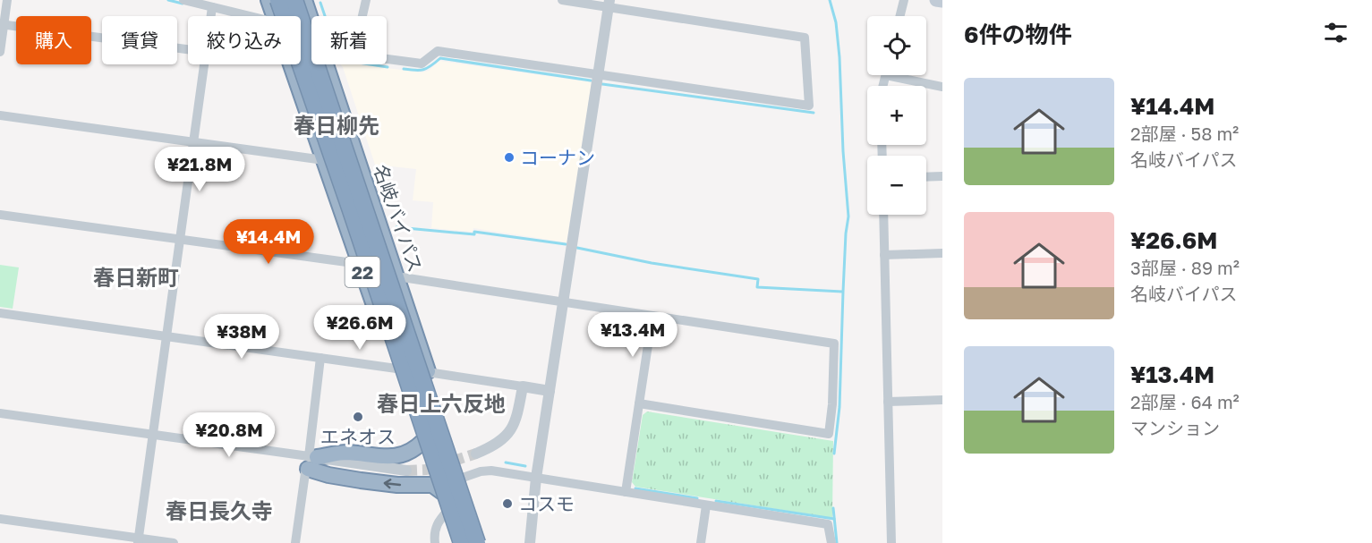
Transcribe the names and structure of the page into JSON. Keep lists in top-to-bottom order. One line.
{"streets":{"highway":["名岐バイパス","22"]},"districts":["春日柳先","春日新町","春日上六反地","春日長久寺"],"places":["コーナン","エネオス","コスモ"],"page":{"heading":"6件の物件","map_buttons":["+","−"],"chip":["購入","賃貸","絞り込み","新着"],"list":[{"name":"¥14.4M","note":"2部屋 · 58 m² · 名岐バイパス"},{"name":"¥26.6M","note":"3部屋 · 89 m² · 名岐バイパス"},{"name":"¥13.4M","note":"2部屋 · 64 m² · マンション"}],"price":["¥21.8M","¥14.4M","¥26.6M","¥13.4M","¥38M","¥20.8M"]}}
